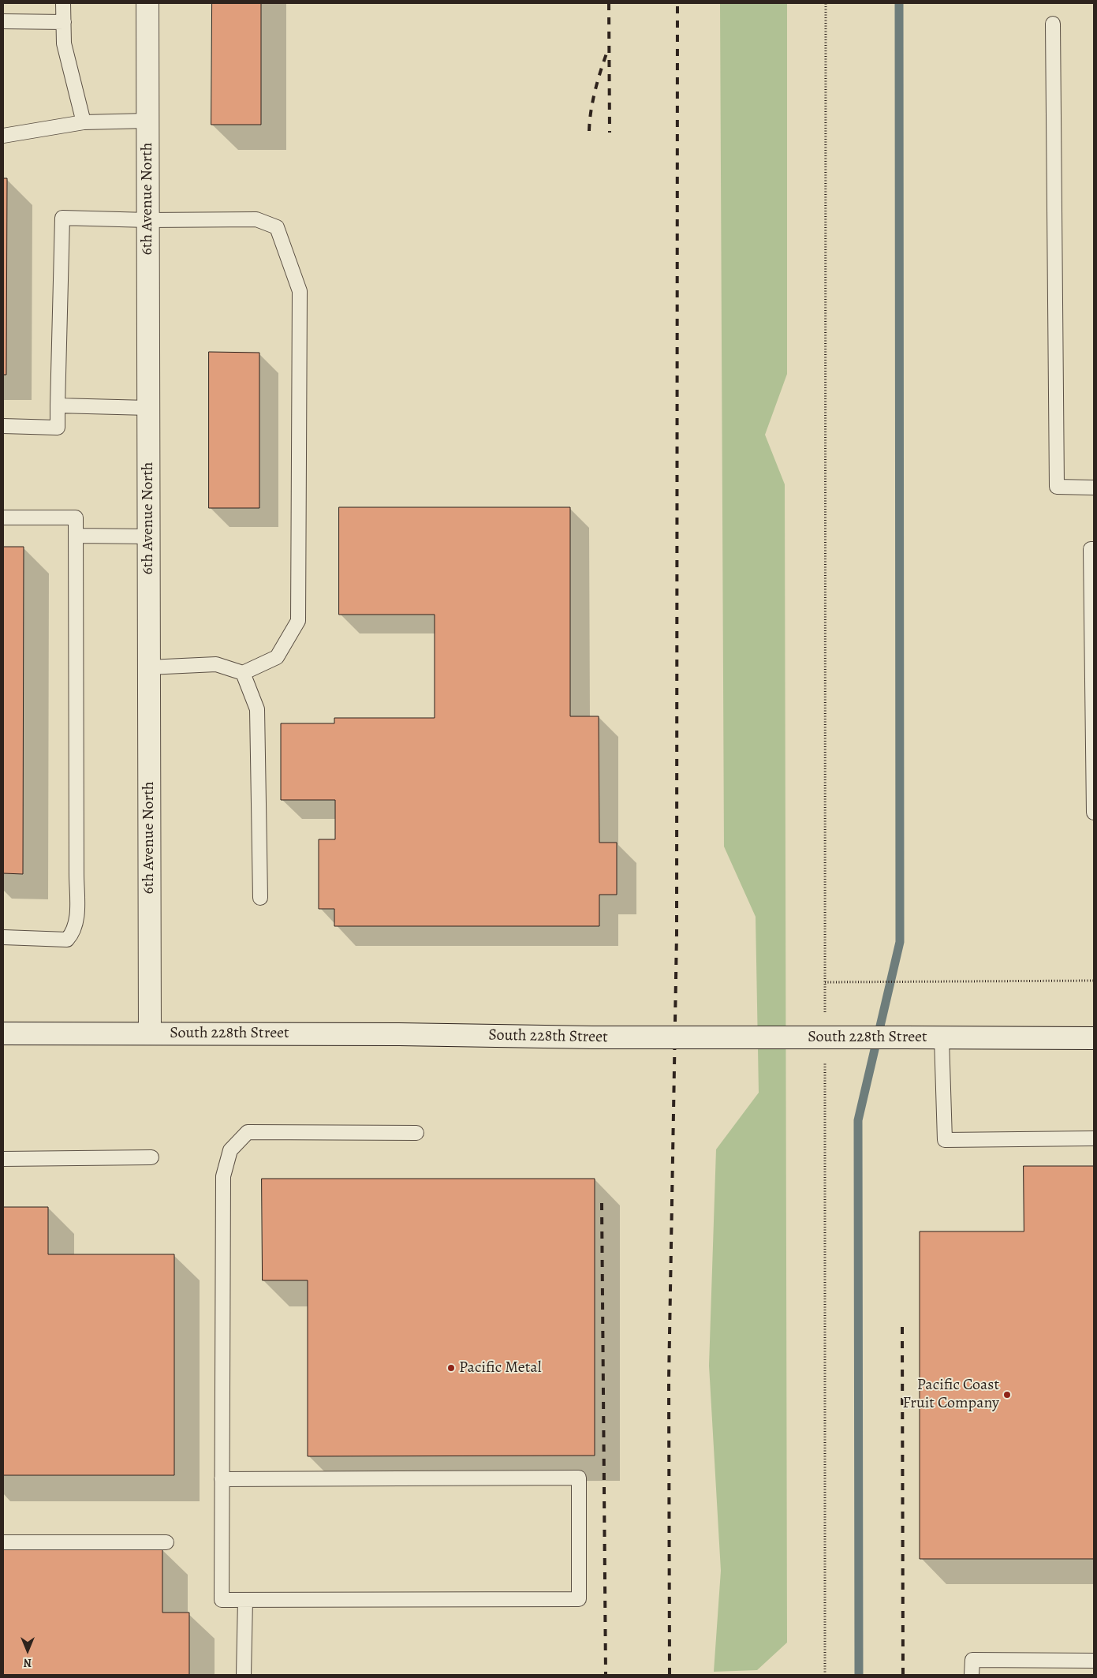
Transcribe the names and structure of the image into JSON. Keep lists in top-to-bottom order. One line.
{"streets":{"main road":["6th Avenue North","South 228th Street"]},"crossings":[["6th Avenue North","South 228th Street"]],"places":["Pacific Metal","Pacific Coast Fruit Company"],"north":"bottom"}
